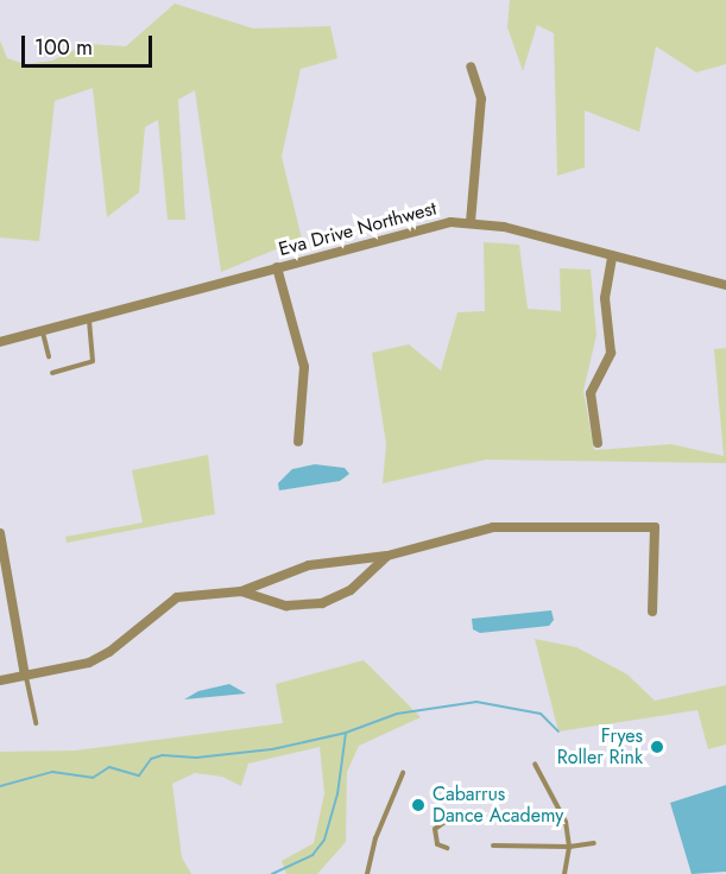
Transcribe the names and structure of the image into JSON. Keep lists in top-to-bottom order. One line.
{"streets":{"street":["Eva Drive Northwest"]},"places":["Fryes Roller Rink","Cabarrus Dance Academy"],"scale_bar":"100 m"}
